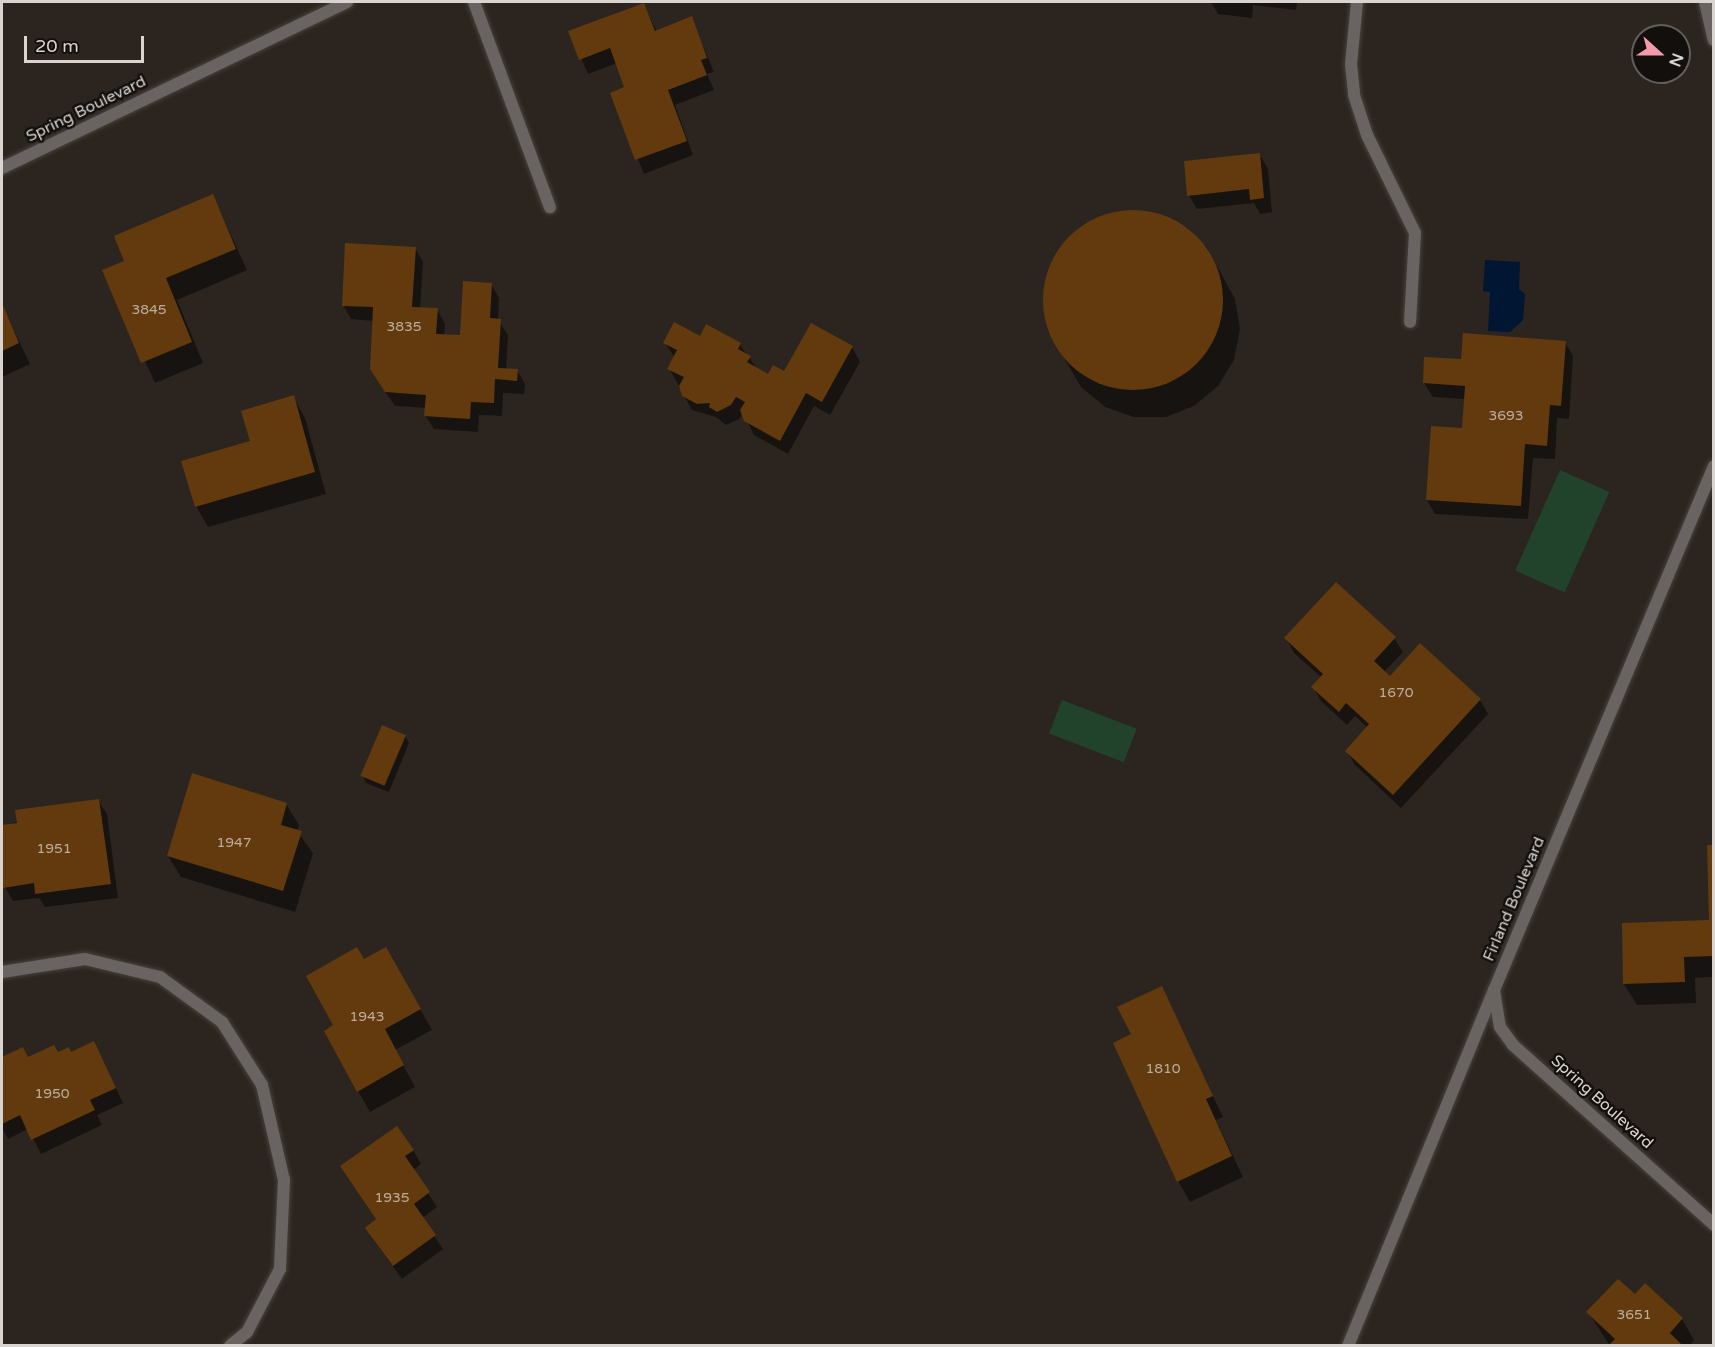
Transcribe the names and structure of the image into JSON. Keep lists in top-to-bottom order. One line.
{"streets":{"street":["Spring Boulevard","Firland Boulevard"]},"crossings":[["Spring Boulevard","Firland Boulevard"]],"house_numbers":["3845","3835","3693","1670","1947","1951","1943","1810","1950","1935","3651"],"scale_bar":"20 m","north":"right"}
